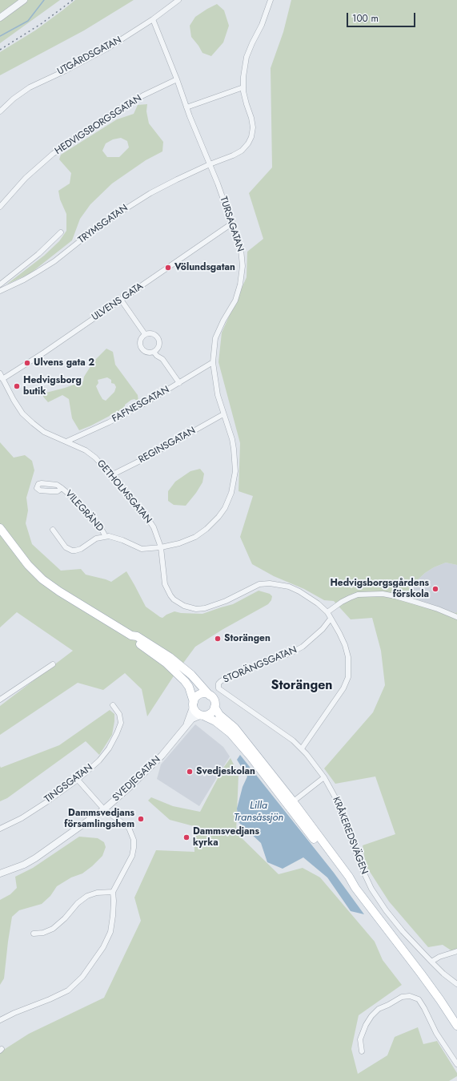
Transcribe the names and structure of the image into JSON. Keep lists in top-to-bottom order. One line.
{"streets":{"street":["UTGÅRDSGATAN","HEDVIGSBORGSGATAN","TRYMSGATAN","TURSAGATAN","ULVENS GATA","FAFNESGATAN","REGINSGATAN","GETHOLMSGATAN","VILEGRÄND","STORÄNGSGATAN","SVEDJEGATAN","TINGSGATAN","KRÅKEREDSVÄGEN"]},"crossings":[["UTGÅRDSGATAN","TURSAGATAN"],["HEDVIGSBORGSGATAN","TURSAGATAN"],["TRYMSGATAN","TURSAGATAN"],["TURSAGATAN","ULVENS GATA"],["TURSAGATAN","FAFNESGATAN"],["TURSAGATAN","REGINSGATAN"],["TURSAGATAN","GETHOLMSGATAN"],["TURSAGATAN","VILEGRÄND"],["ULVENS GATA","GETHOLMSGATAN"],["FAFNESGATAN","GETHOLMSGATAN"],["REGINSGATAN","GETHOLMSGATAN"],["GETHOLMSGATAN","STORÄNGSGATAN"],["GETHOLMSGATAN","KRÅKEREDSVÄGEN"],["STORÄNGSGATAN","KRÅKEREDSVÄGEN"]],"districts":["Storängen"],"water":["Lilla Transåssjön"],"places":["Völundsgatan","Ulvens gata 2","Hedvigsborg butik","Hedvigsborgsgårdens förskola","Storängen","Svedjeskolan","Dammsvedjans församlingshem","Dammsvedjans kyrka"],"scale_bar":"100 m"}
